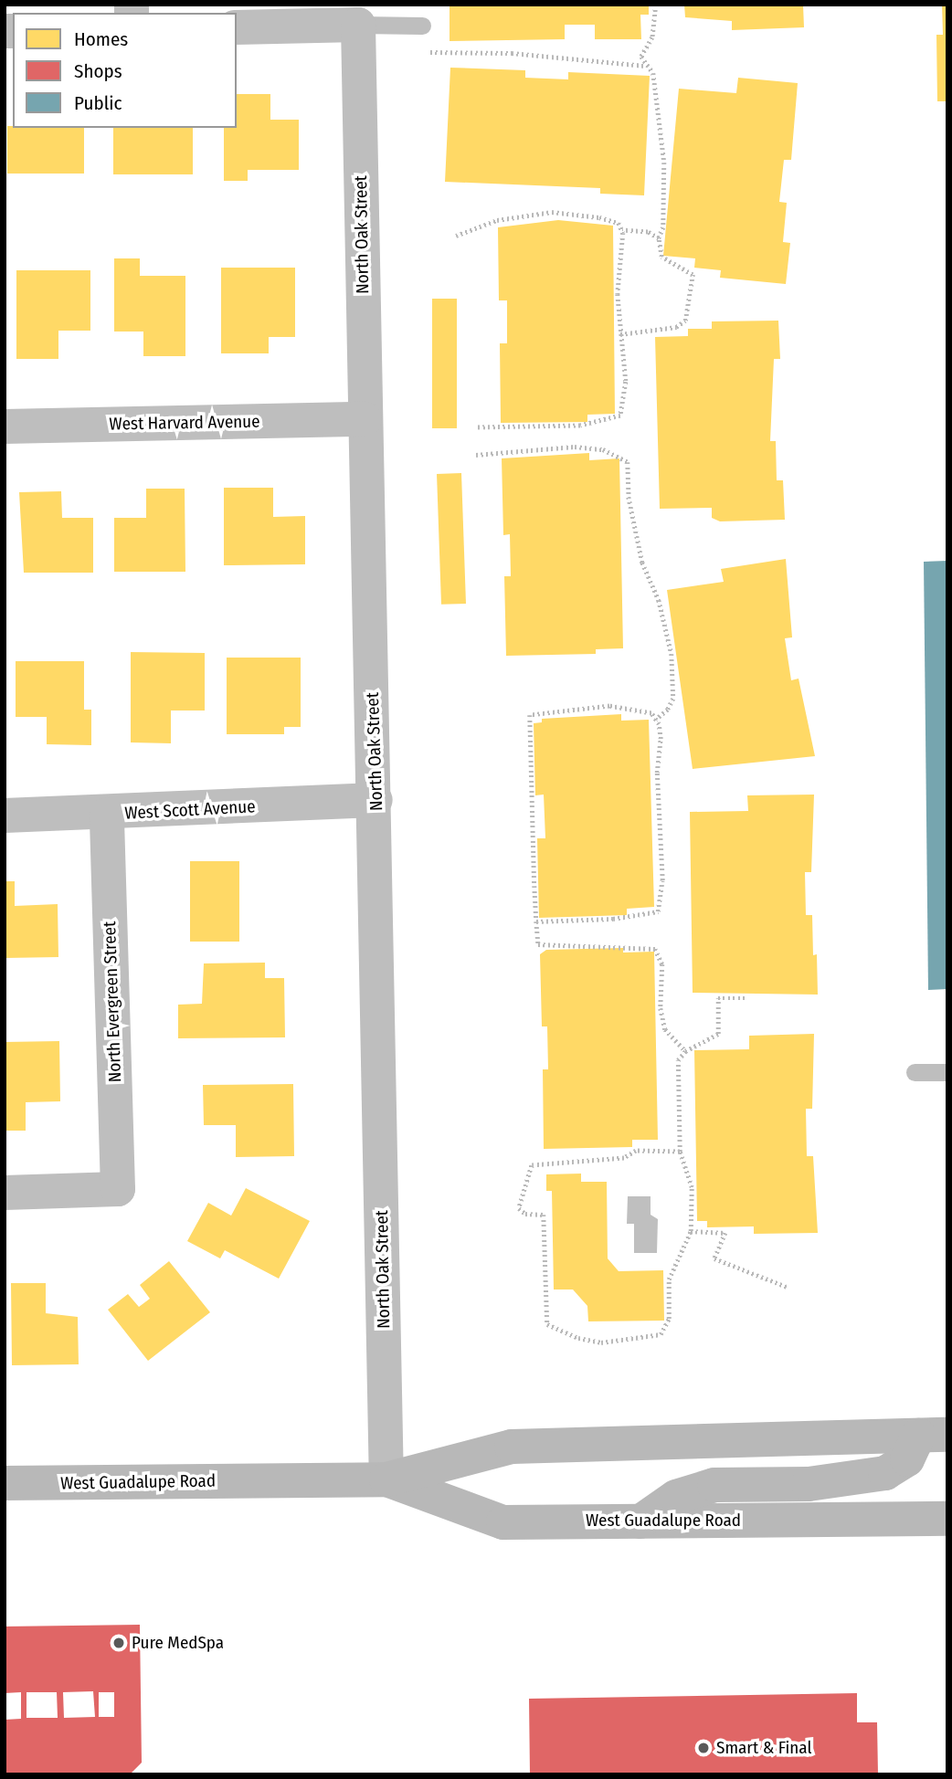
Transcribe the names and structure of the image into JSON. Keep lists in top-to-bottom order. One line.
{"streets":{"main road":["West Guadalupe Road"],"street":["North Oak Street","West Harvard Avenue","West Scott Avenue","North Evergreen Street"]},"crossings":[["North Oak Street","West Harvard Avenue"],["North Oak Street","West Scott Avenue"],["North Oak Street","West Guadalupe Road"],["West Scott Avenue","North Evergreen Street"]],"places":["Pure MedSpa","Smart & Final"],"legend":["Homes","Shops","Public"]}
